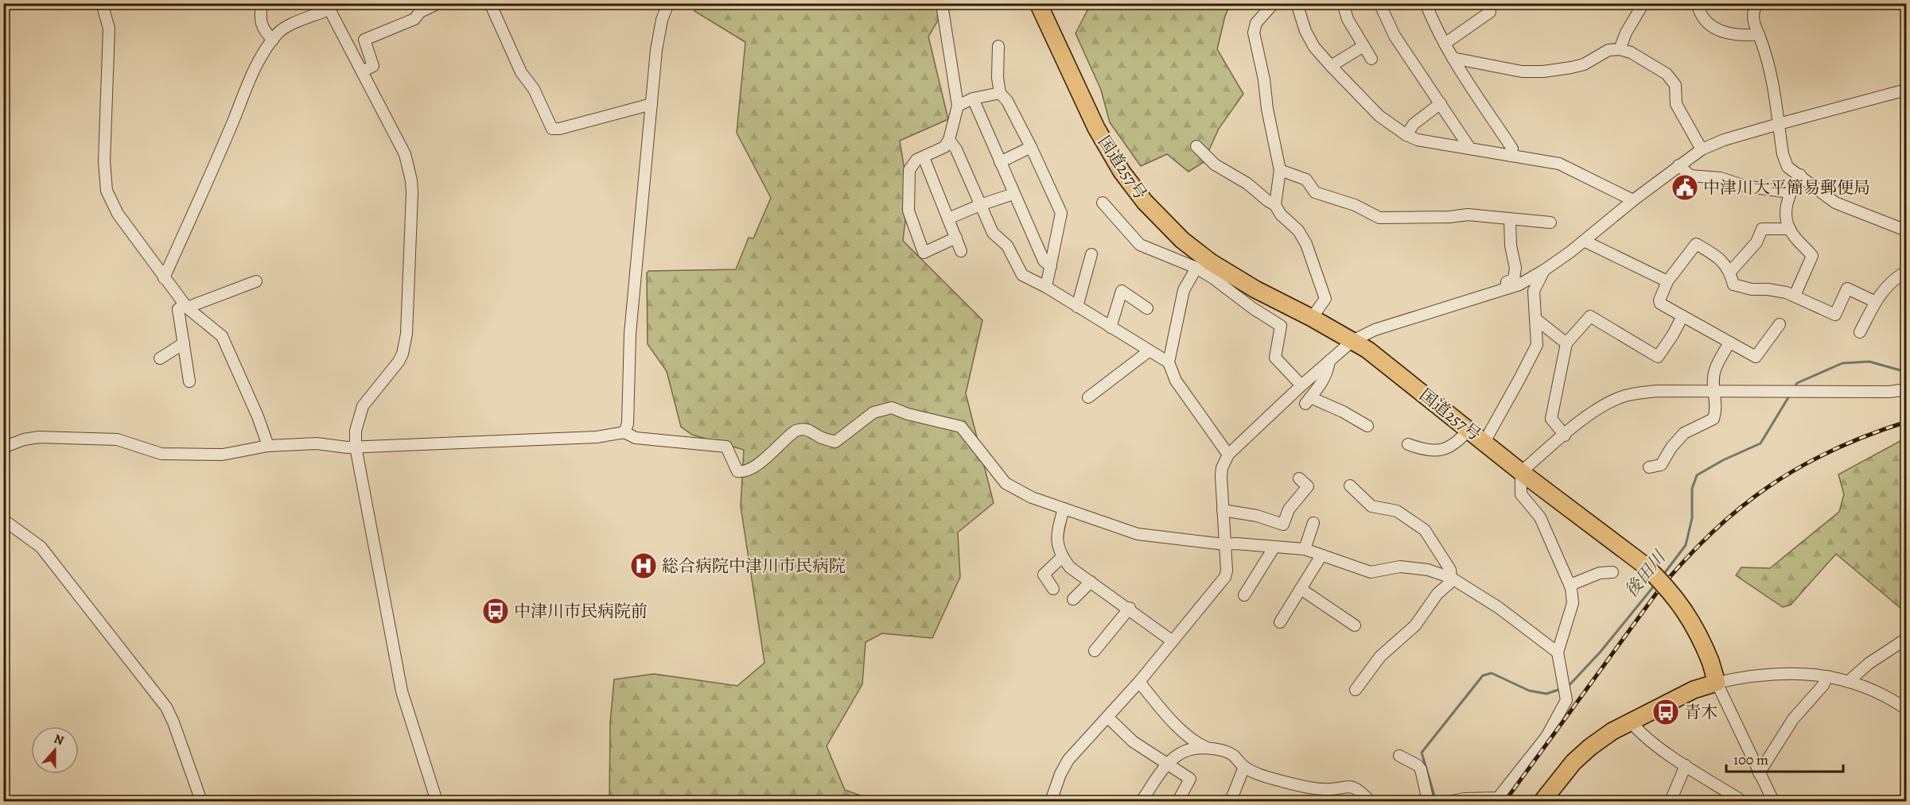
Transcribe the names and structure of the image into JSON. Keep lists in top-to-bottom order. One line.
{"streets":{"highway":["国道257号"]},"water":["後田川"],"places":{"public building":["中津川大平簡易郵便局"],"hospital":["総合病院中津川市民病院"],"bus stop":["中津川市民病院前","青木"]},"scale_bar":"100 m","north":"top"}
